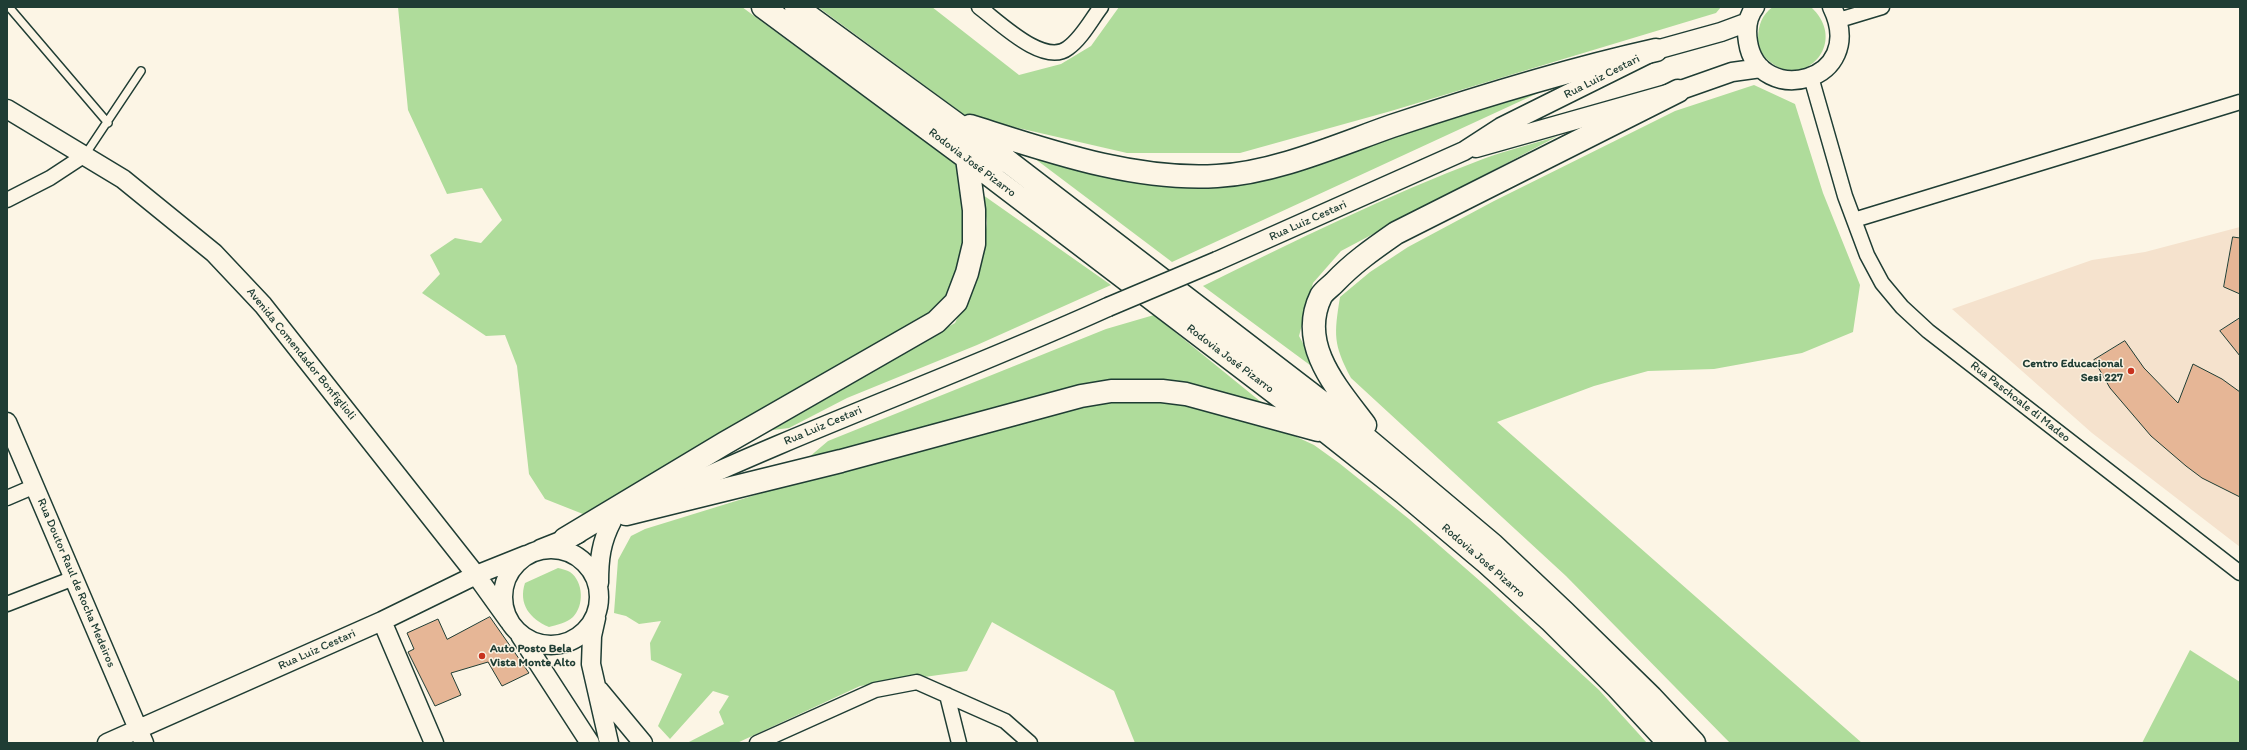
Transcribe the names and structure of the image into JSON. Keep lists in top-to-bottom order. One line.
{"streets":{"main road":["Rodovia José Pizarro"],"street":["Rua Luiz Cestari","Avenida Comendador Bonfiglioli","Rua Paschoale di Madeo","Rua Doutor Raul de Rocha Medeiros"]},"crossings":[["Rua Luiz Cestari","Avenida Comendador Bonfiglioli"],["Rua Luiz Cestari","Rua Doutor Raul de Rocha Medeiros"]],"places":["Centro Educacional Sesi 227","Auto Posto Bela Vista Monte Alto"]}
